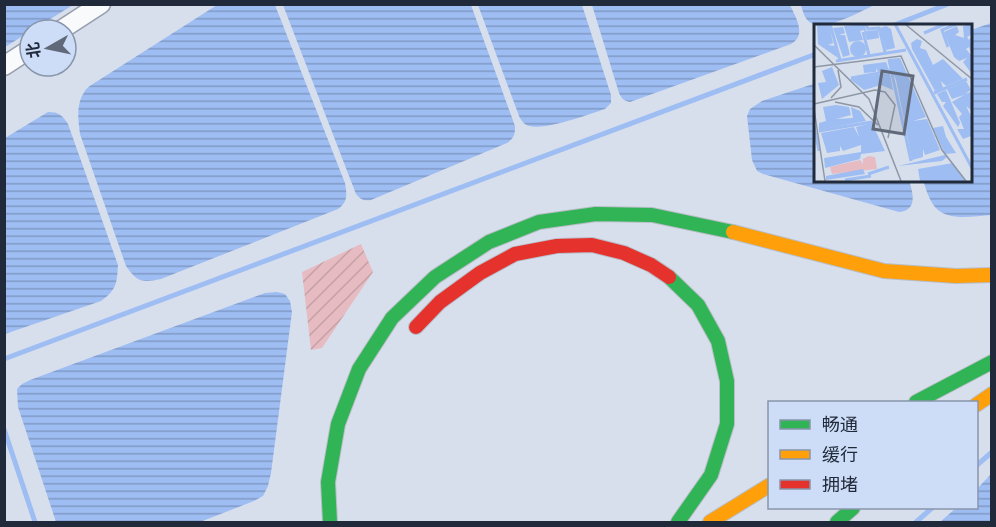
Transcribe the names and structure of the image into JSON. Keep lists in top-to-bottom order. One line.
{"legend":["畅通","缓行","拥堵"],"north":"left"}
